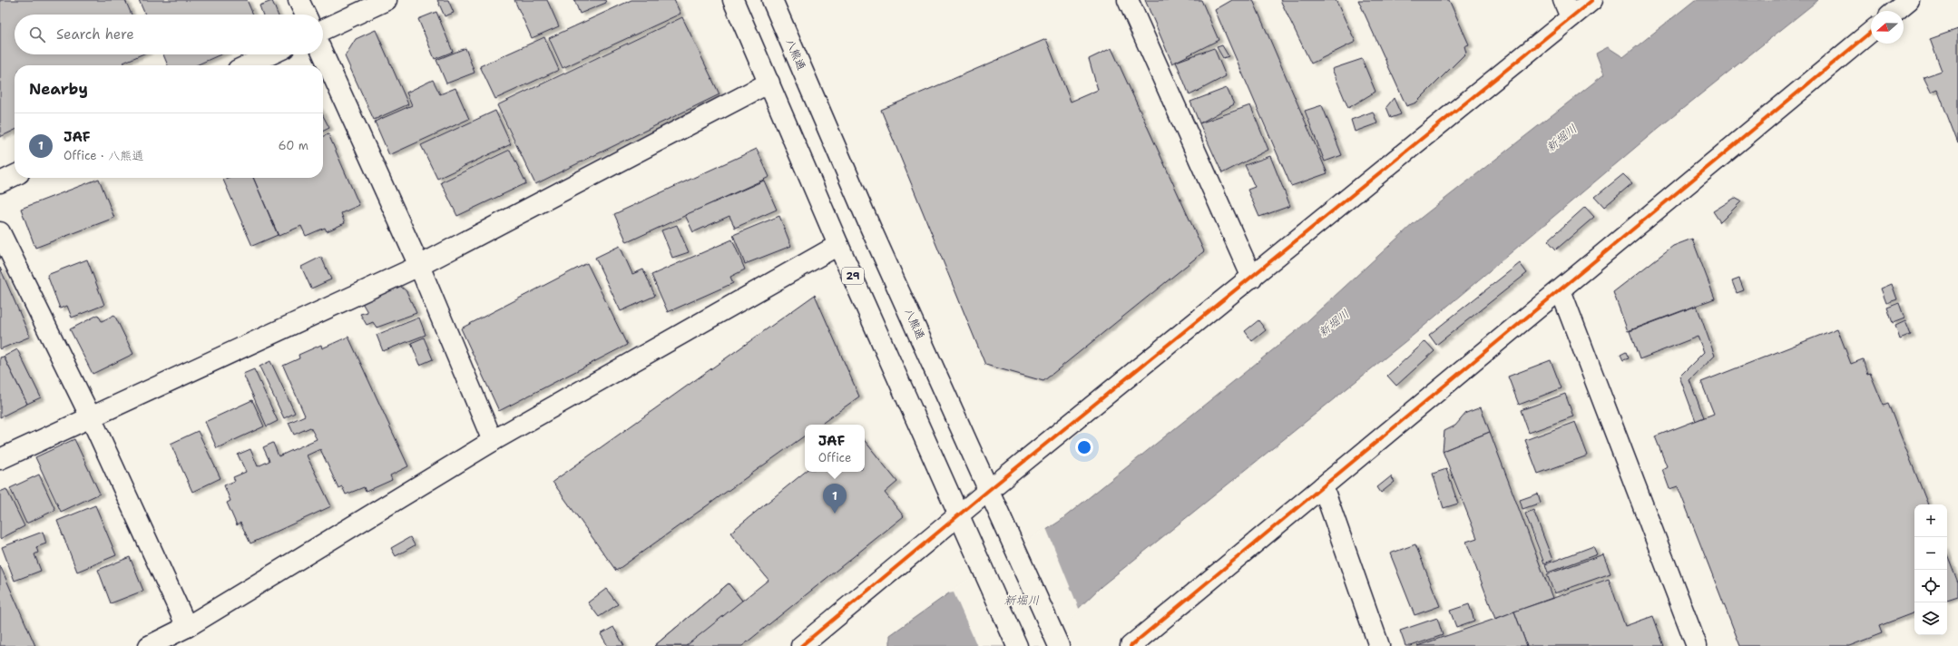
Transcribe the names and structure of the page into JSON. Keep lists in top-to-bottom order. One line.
{"streets":{"street":["八熊通","29"]},"water":["新堀川"],"north":"left","page":{"search":"Search here","heading":"Nearby","list":[{"mark":"1","name":"JAF","note":"Office · 八熊通","value":"60 m"}],"popup":["JAF","Office"],"pins":"1","map_buttons":["+","−"]}}
